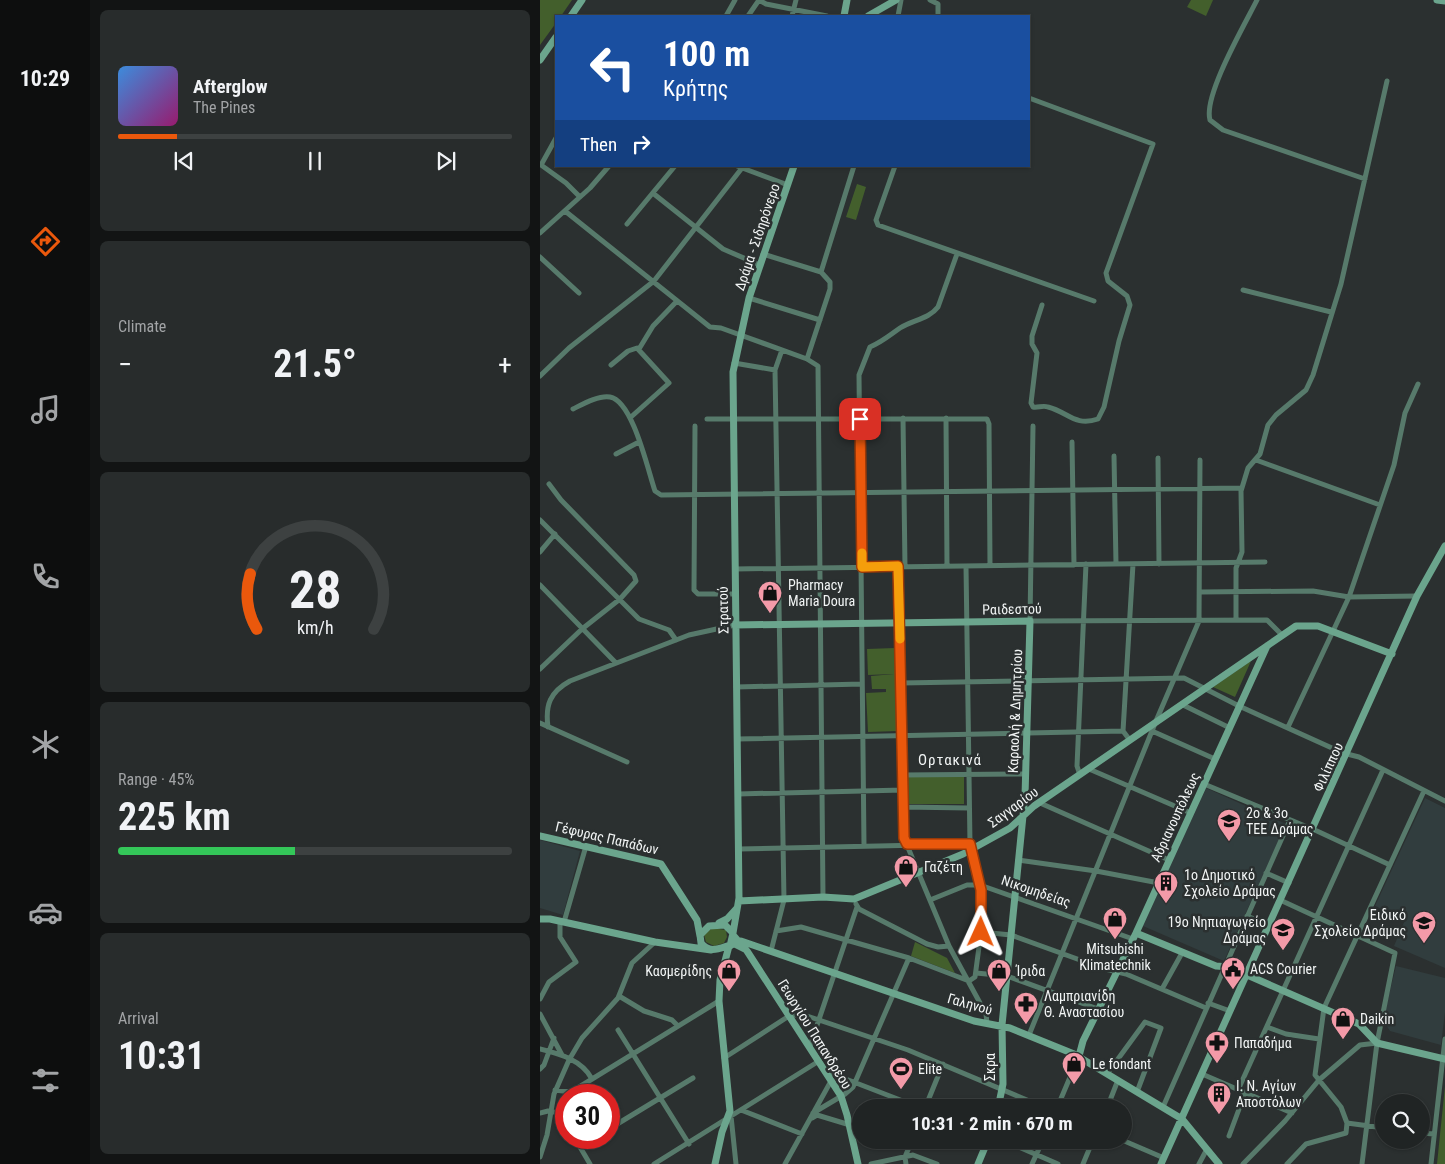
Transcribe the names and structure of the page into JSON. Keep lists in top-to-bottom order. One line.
{"streets":{"street":["Δράμα - Σιδηρόνερο","Ραιδεστού","Στρατού","Καραολή & Δημητρίου","Φιλίππου","Σαγγαρίου","Αδριανουπόλεως","Γέφυρας Παπάδων","Νικομηδείας","Γαληνού","Γεωργίου Παπανδρέου","Σκρα"]},"crossings":[["Δράμα - Σιδηρόνερο","Στρατού"],["Ραιδεστού","Στρατού"],["Ραιδεστού","Καραολή & Δημητρίου"],["Ραιδεστού","Σαγγαρίου"],["Στρατού","Σαγγαρίου"],["Στρατού","Γέφυρας Παπάδων"],["Στρατού","Γεωργίου Παπανδρέου"],["Καραολή & Δημητρίου","Σαγγαρίου"],["Καραολή & Δημητρίου","Νικομηδείας"],["Καραολή & Δημητρίου","Γαληνού"],["Καραολή & Δημητρίου","Σκρα"],["Φιλίππου","Σαγγαρίου"],["Φιλίππου","Νικομηδείας"],["Φιλίππου","Γαληνού"],["Σαγγαρίου","Αδριανουπόλεως"],["Αδριανουπόλεως","Νικομηδείας"],["Αδριανουπόλεως","Γαληνού"],["Γέφυρας Παπάδων","Γεωργίου Παπανδρέου"],["Γαληνού","Γεωργίου Παπανδρέου"],["Γαληνού","Σκρα"]],"districts":["Ορτακινά"],"places":{"shop":["Pharmacy Maria Doura","Γαζέτη","Mitsubishi Klimatechnik","Κασμερίδης","Ίριδα","Daikin","Le fondant"],"school or university":["2ο & 3ο ΤΕΕ Δράμας","Ειδικό Σχολείο Δράμας","19ο Νηπιαγωγείο Δράμας"],"building":["1ο Δημοτικό Σχολείο Δράμας","Ι. Ν. Αγίων Αποστόλων"],"public building":["ACS Courier"],"pharmacy":["Λαμπριανίδη Θ. Αναστασίου","Παπαδήμα"],"sports":["Elite"]},"page":{"tabs":"10:29","turn":["100 m","Κρήτης"],"song":["Afterglow","The Pines"],"then":"Then","tile":["Climate",["Range · 45%","225 km"],["Arrival","10:31"]],"heat":["−","21.5°","+"],"limit":"30","trip":"10:31 · 2 min · 670 m","gauge":["28","km/h"]}}
